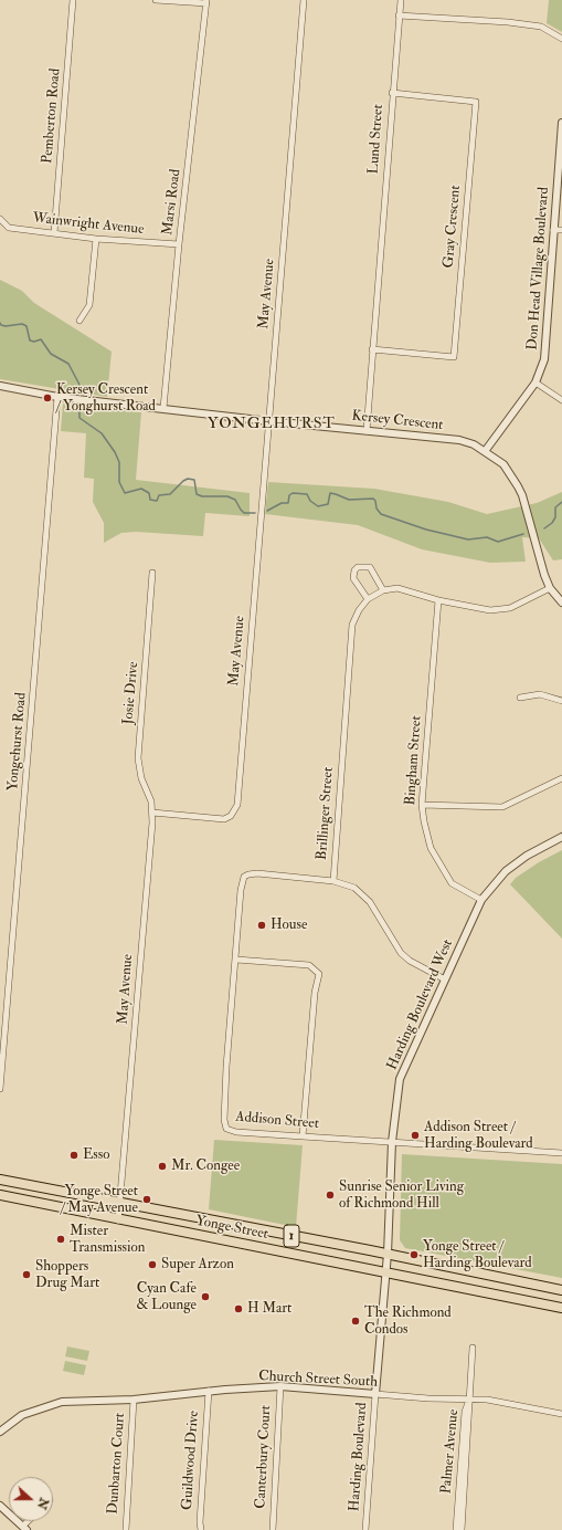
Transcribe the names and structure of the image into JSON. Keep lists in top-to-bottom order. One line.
{"streets":{"main road":["Yonge Street","1"],"street":["Pemberton Road","Lund Street","Marsi Road","Wainwright Avenue","Gray Crescent","Don Head Village Boulevard","May Avenue","Kersey Crescent","Josie Drive","Yongehurst Road","Bingham Street","Brillinger Street","Harding Boulevard West","Addison Street","Church Street South","Palmer Avenue","Canterbury Court","Harding Boulevard","Guildwood Drive","Dunbarton Court"]},"crossings":[["Pemberton Road","Wainwright Avenue"],["Lund Street","Gray Crescent"],["Lund Street","Kersey Crescent"],["Marsi Road","Wainwright Avenue"],["Marsi Road","Kersey Crescent"],["Don Head Village Boulevard","Kersey Crescent"],["May Avenue","Kersey Crescent"],["May Avenue","Josie Drive"],["May Avenue","Yonge Street"],["Kersey Crescent","Yongehurst Road"],["Bingham Street","Harding Boulevard West"],["Brillinger Street","Harding Boulevard West"],["Brillinger Street","Addison Street"],["Harding Boulevard West","Addison Street"],["Harding Boulevard West","Yonge Street"],["Harding Boulevard West","Harding Boulevard"],["Yonge Street","Harding Boulevard"],["Church Street South","Palmer Avenue"],["Church Street South","Canterbury Court"],["Church Street South","Harding Boulevard"],["Church Street South","Guildwood Drive"],["Church Street South","Dunbarton Court"]],"districts":["YONGEHURST"],"places":["Kersey Crescent / Yonghurst Road","House","Addison Street / Harding Boulevard","Esso","Mr. Congee","Sunrise Senior Living of Richmond Hill","Yonge Street / May Avenue","Mister Transmission","Yonge Street / Harding Boulevard","Super Arzon","Shoppers Drug Mart","Cyan Cafe & Lounge","H Mart","The Richmond Condos"],"north":"right"}
